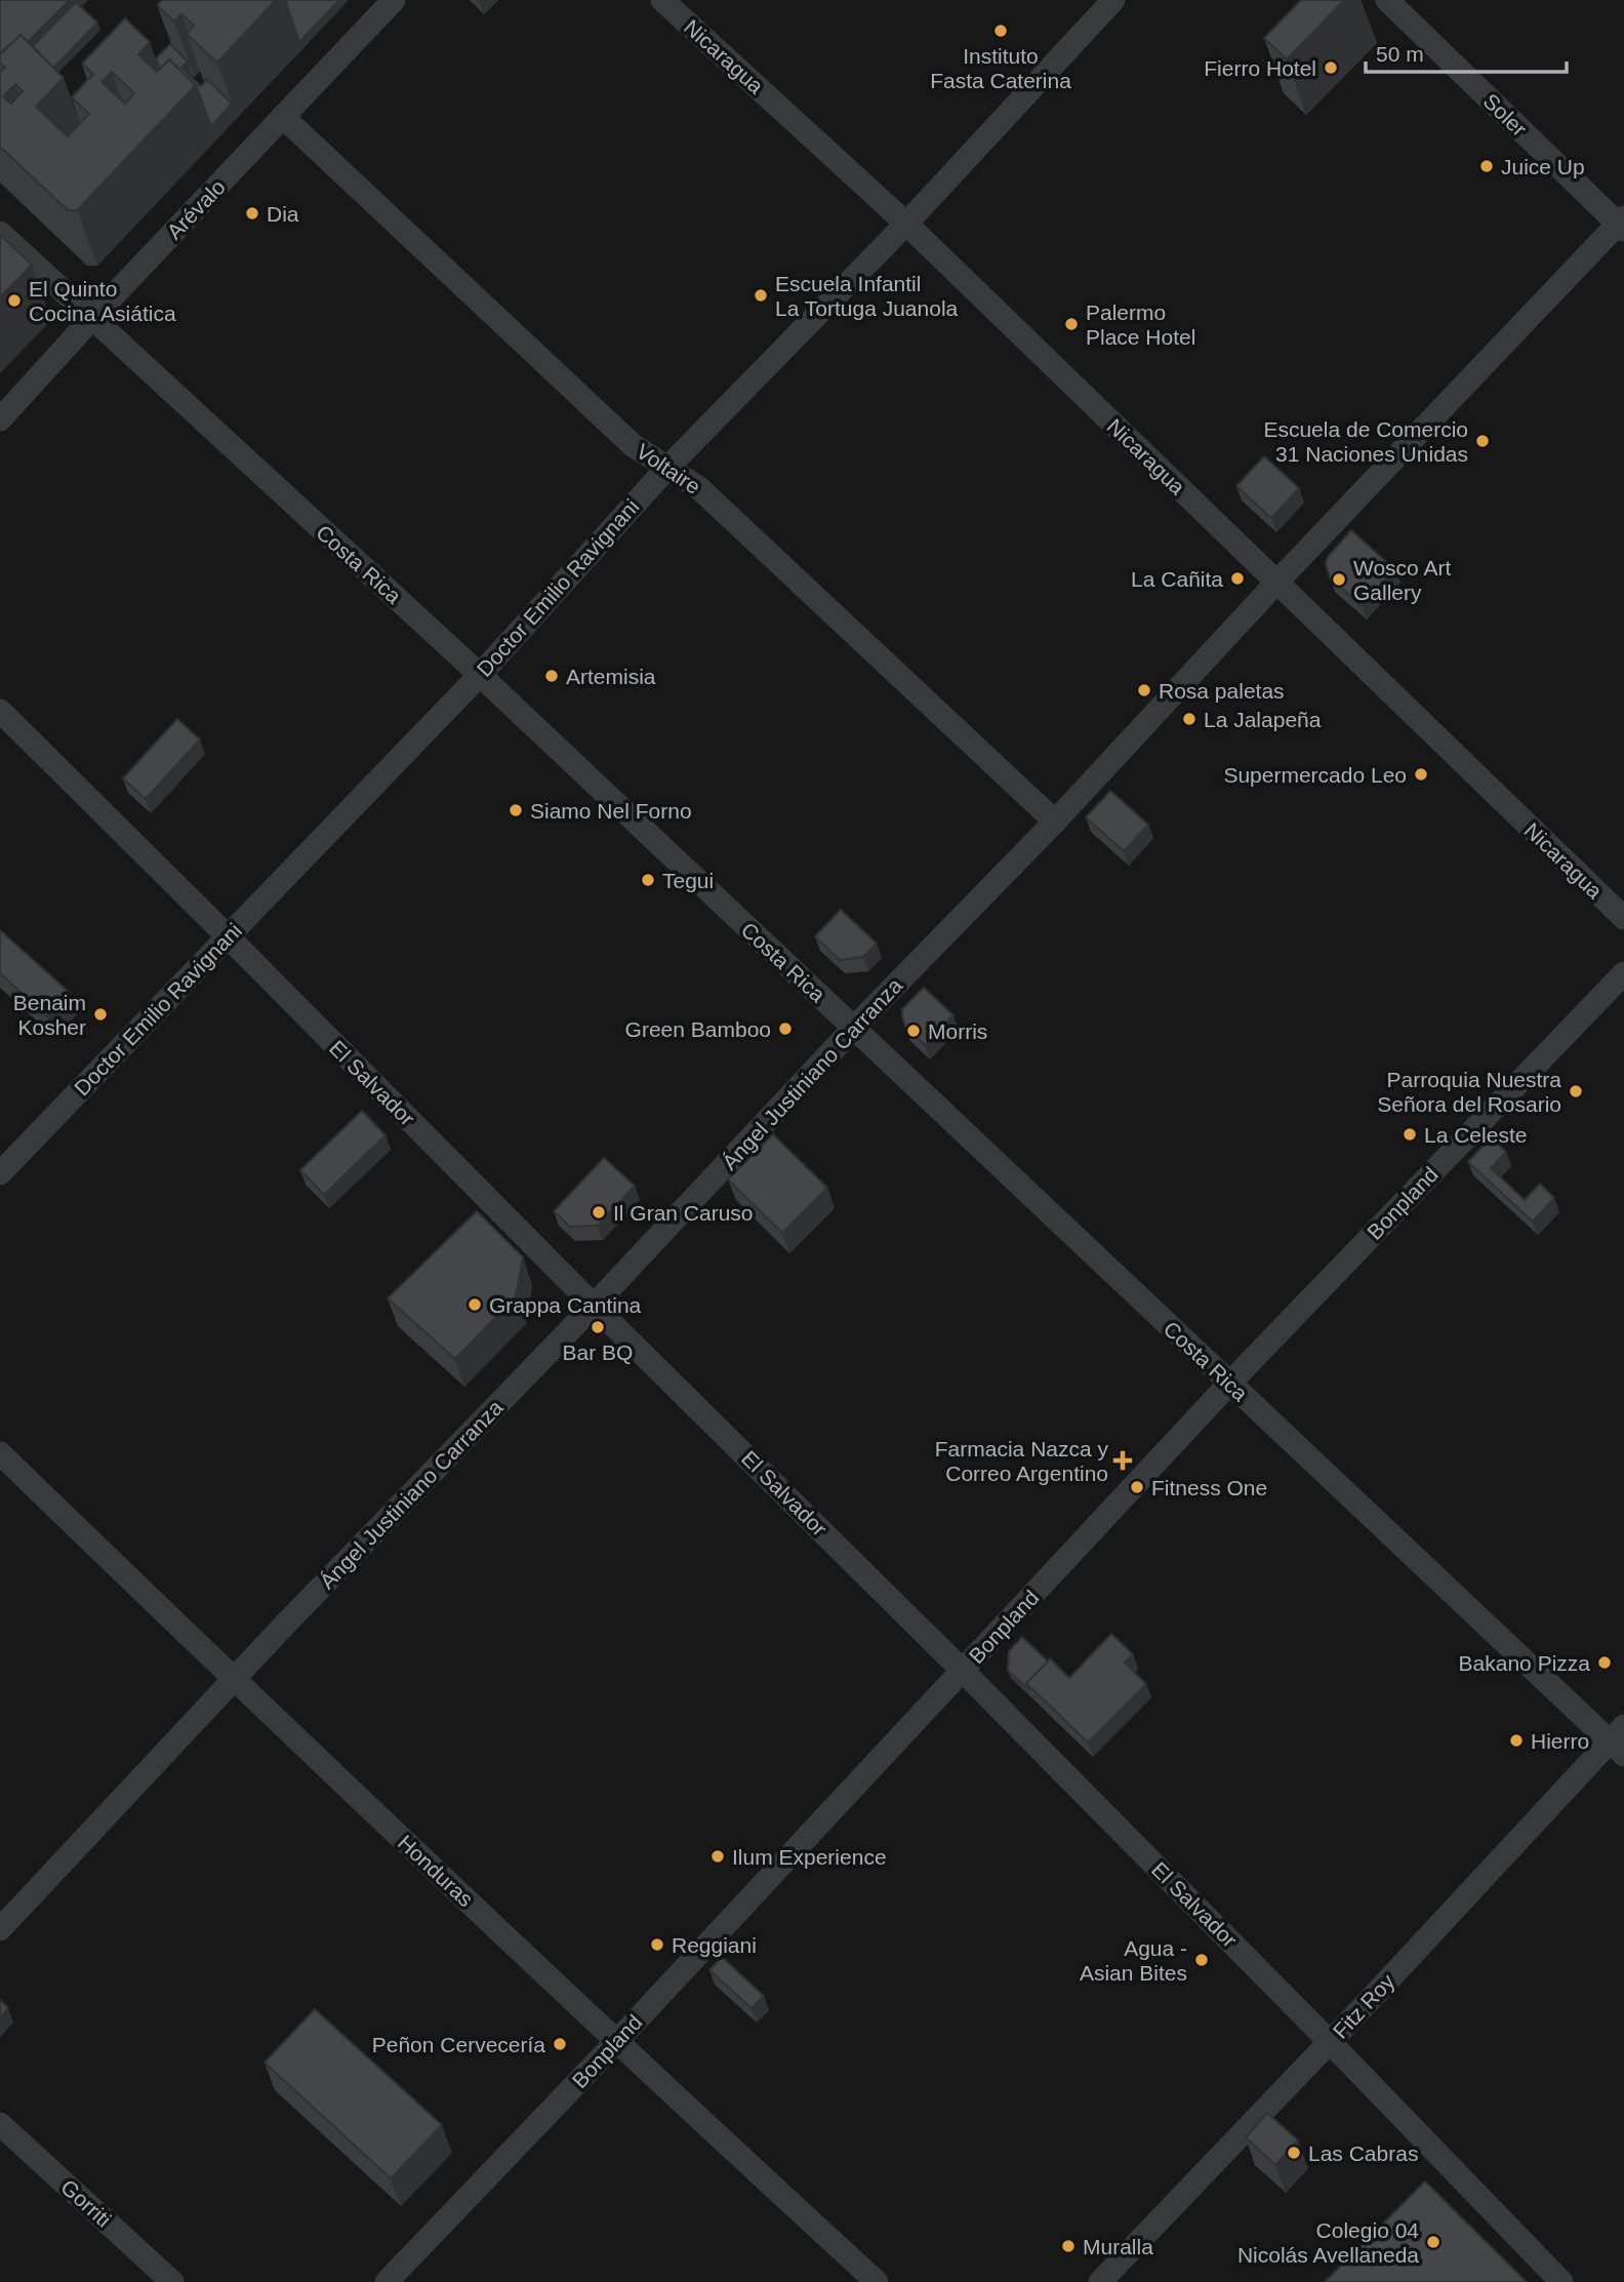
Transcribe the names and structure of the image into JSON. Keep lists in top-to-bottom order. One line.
{"streets":{"street":["Nicaragua","Soler","Arévalo","Voltaire","Costa Rica","Doctor Emilio Ravignani","Ángel Justiniano Carranza","El Salvador","Bonpland","Honduras","Fitz Roy","Gorriti"]},"crossings":[["Nicaragua","Doctor Emilio Ravignani"],["Nicaragua","Ángel Justiniano Carranza"],["Soler","Ángel Justiniano Carranza"],["Arévalo","Voltaire"],["Arévalo","Costa Rica"],["Voltaire","Doctor Emilio Ravignani"],["Voltaire","Ángel Justiniano Carranza"],["Costa Rica","Doctor Emilio Ravignani"],["Costa Rica","Ángel Justiniano Carranza"],["Costa Rica","Bonpland"],["Costa Rica","Fitz Roy"],["Doctor Emilio Ravignani","El Salvador"],["Ángel Justiniano Carranza","El Salvador"],["Ángel Justiniano Carranza","Honduras"],["El Salvador","Bonpland"],["El Salvador","Fitz Roy"],["Bonpland","Honduras"]],"places":{"other":["Instituto Fasta Caterina","Fierro Hotel","Juice Up","Dia","Escuela Infantil La Tortuga Juanola","El Quinto Cocina Asiática","Palermo Place Hotel","Escuela de Comercio 31 Naciones Unidas","La Cañita","Wosco Art Gallery","Artemisia","Rosa paletas","La Jalapeña","Supermercado Leo","Siamo Nel Forno","Tegui","Benaim Kosher","Green Bamboo","Morris","Parroquia Nuestra Señora del Rosario","La Celeste","Il Gran Caruso","Grappa Cantina","Bar BQ","Fitness One","Bakano Pizza","Hierro","Ilum Experience","Reggiani","Agua - Asian Bites","Peñon Cervecería","Las Cabras","Colegio 04 Nicolás Avellaneda","Muralla"],"health":["Farmacia Nazca y Correo Argentino"]},"scale_bar":"50 m"}
